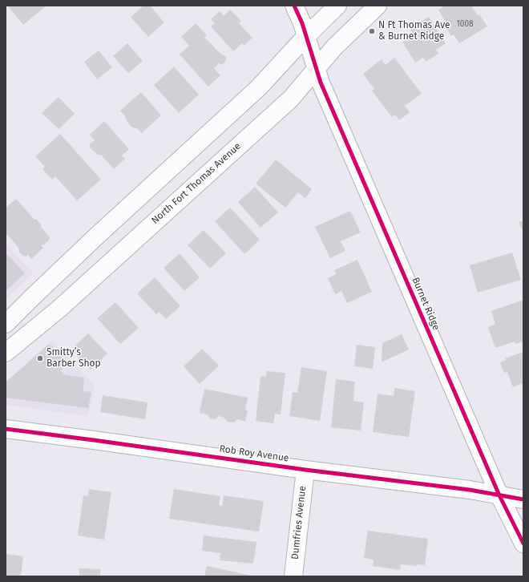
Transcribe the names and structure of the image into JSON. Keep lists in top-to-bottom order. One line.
{"streets":{"street":["North Fort Thomas Avenue","Burnet Ridge","Rob Roy Avenue","Dumfries Avenue"]},"crossings":[["North Fort Thomas Avenue","Burnet Ridge"],["Burnet Ridge","Rob Roy Avenue"],["Rob Roy Avenue","Dumfries Avenue"]],"places":["N Ft Thomas Ave & Burnet Ridge","Smitty’s Barber Shop"],"house_numbers":["1008"]}
